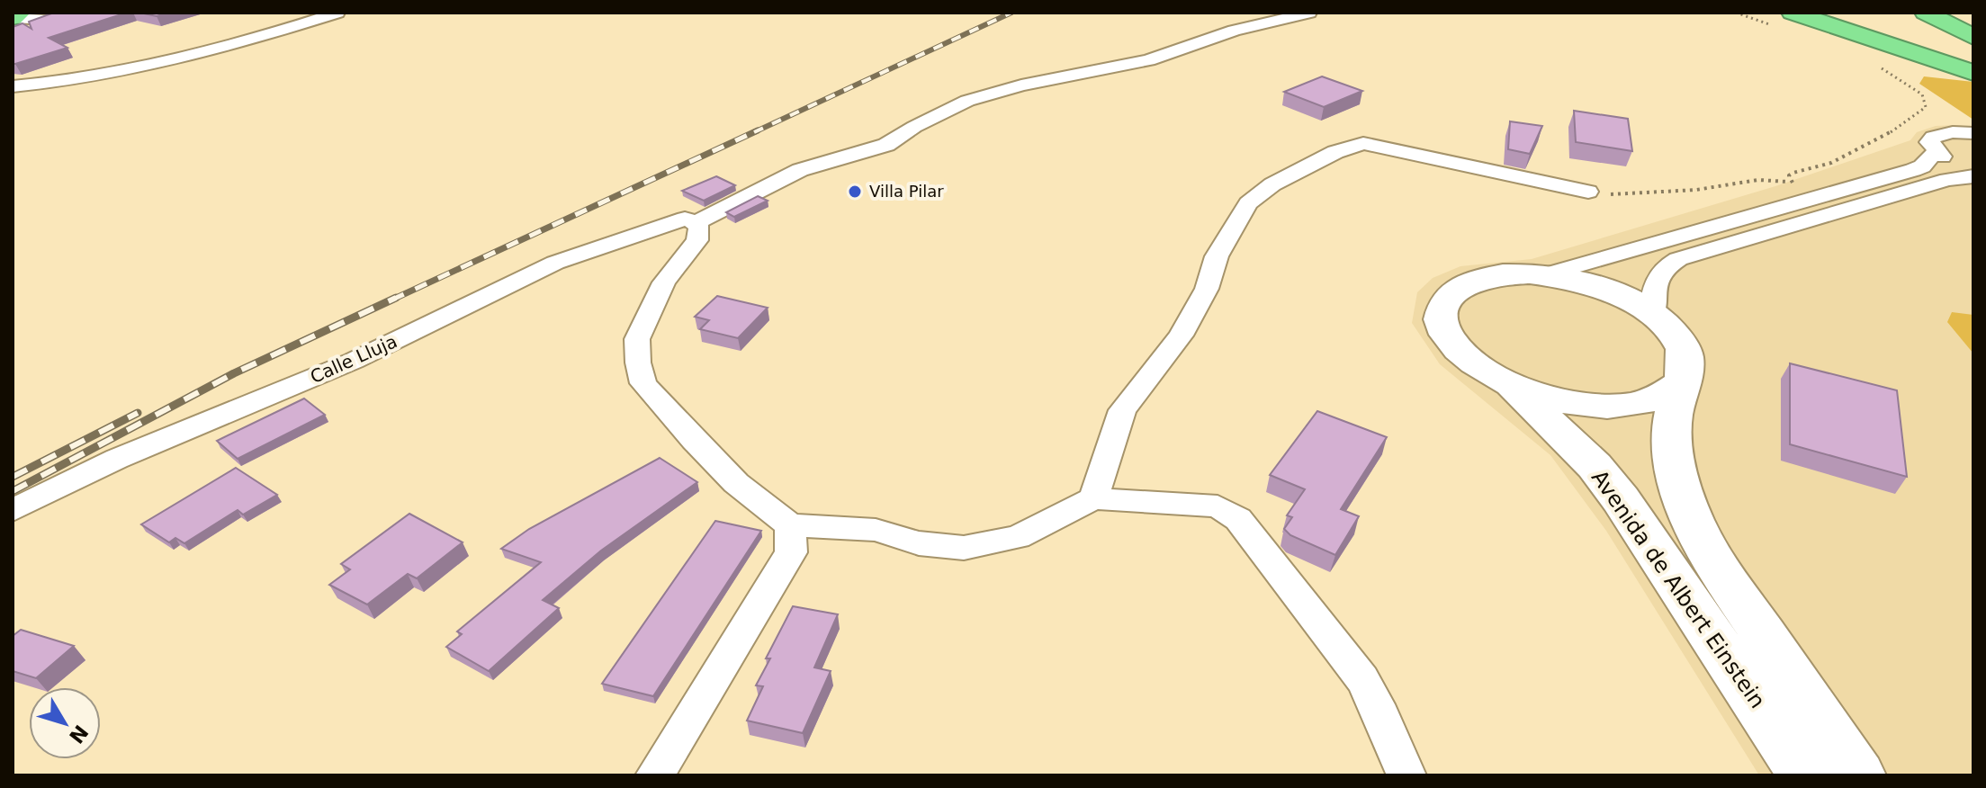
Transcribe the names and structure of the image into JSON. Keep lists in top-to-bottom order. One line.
{"streets":{"main road":["Avenida de Albert Einstein"],"street":["Calle Lluja"]},"places":["Villa Pilar"],"north":"bottom right"}
